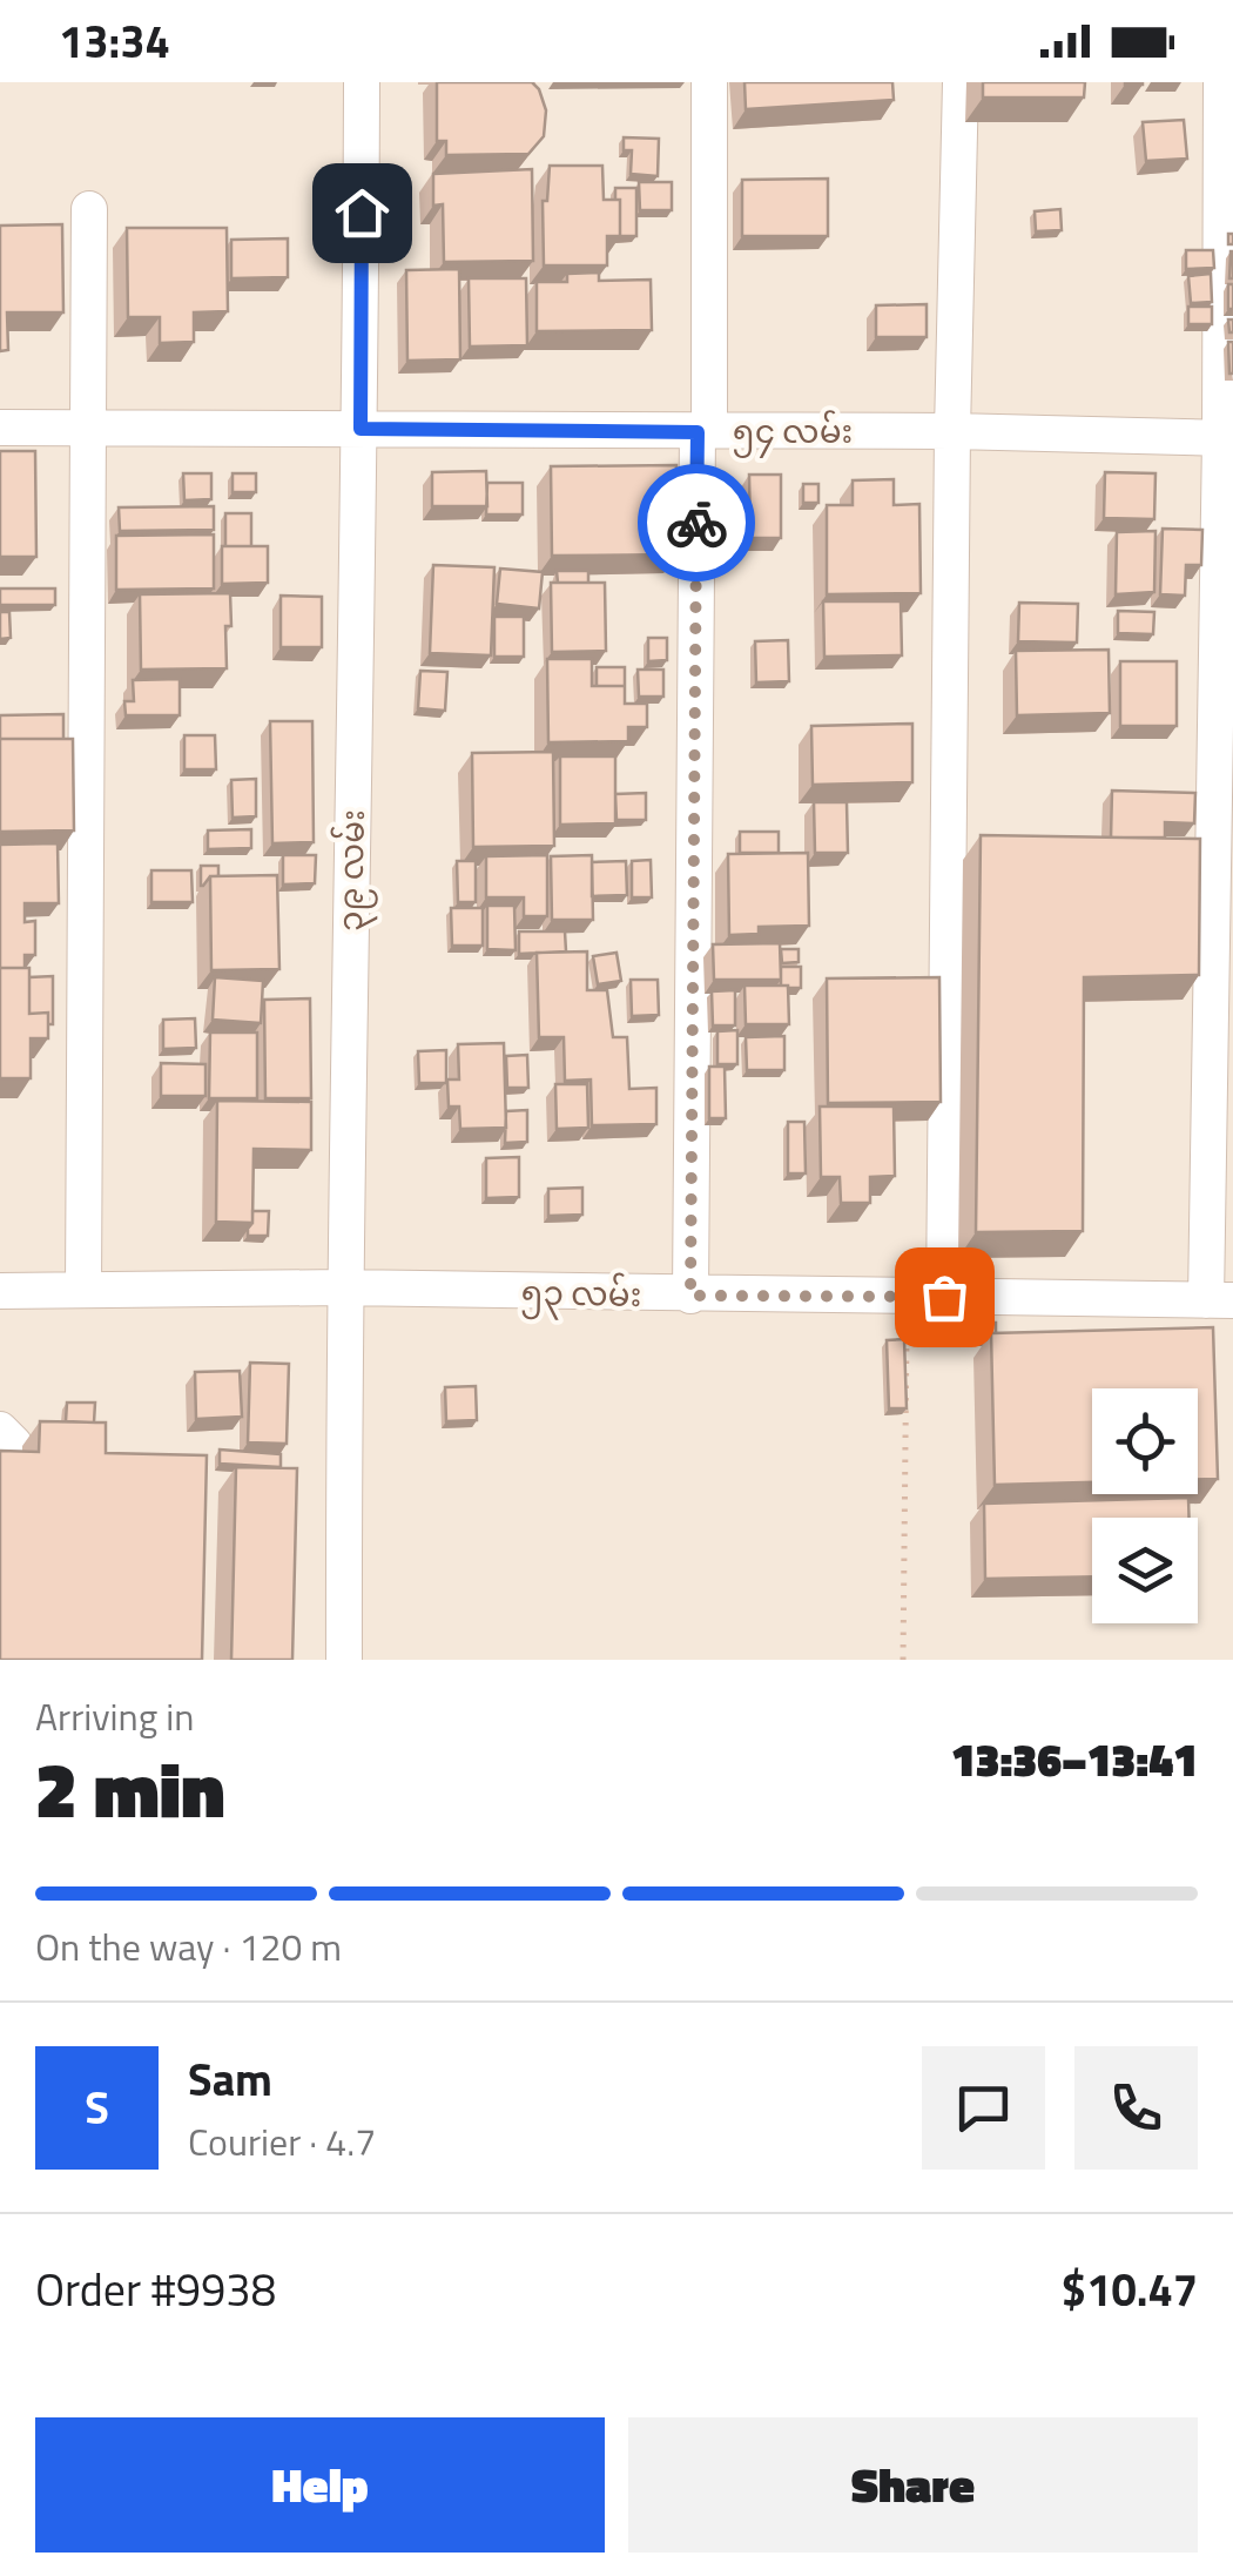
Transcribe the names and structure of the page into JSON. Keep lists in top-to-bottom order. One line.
{"streets":{"street":["၅၄ လမ်း","၃၉ လမ်း","၅၃ လမ်း"]},"crossings":[["၅၄ လမ်း","၃၉ လမ်း"],["၃၉ လမ်း","၅၃ လမ်း"]],"page":{"status":"13:34","heading":["2 min","Arriving in","13:36–13:41"],"panel":["Sam","Courier · 4.7","Order #9938","$10.47"],"bar":"On the way · 120 m","round":"S","buttons":["Help","Share"]}}
